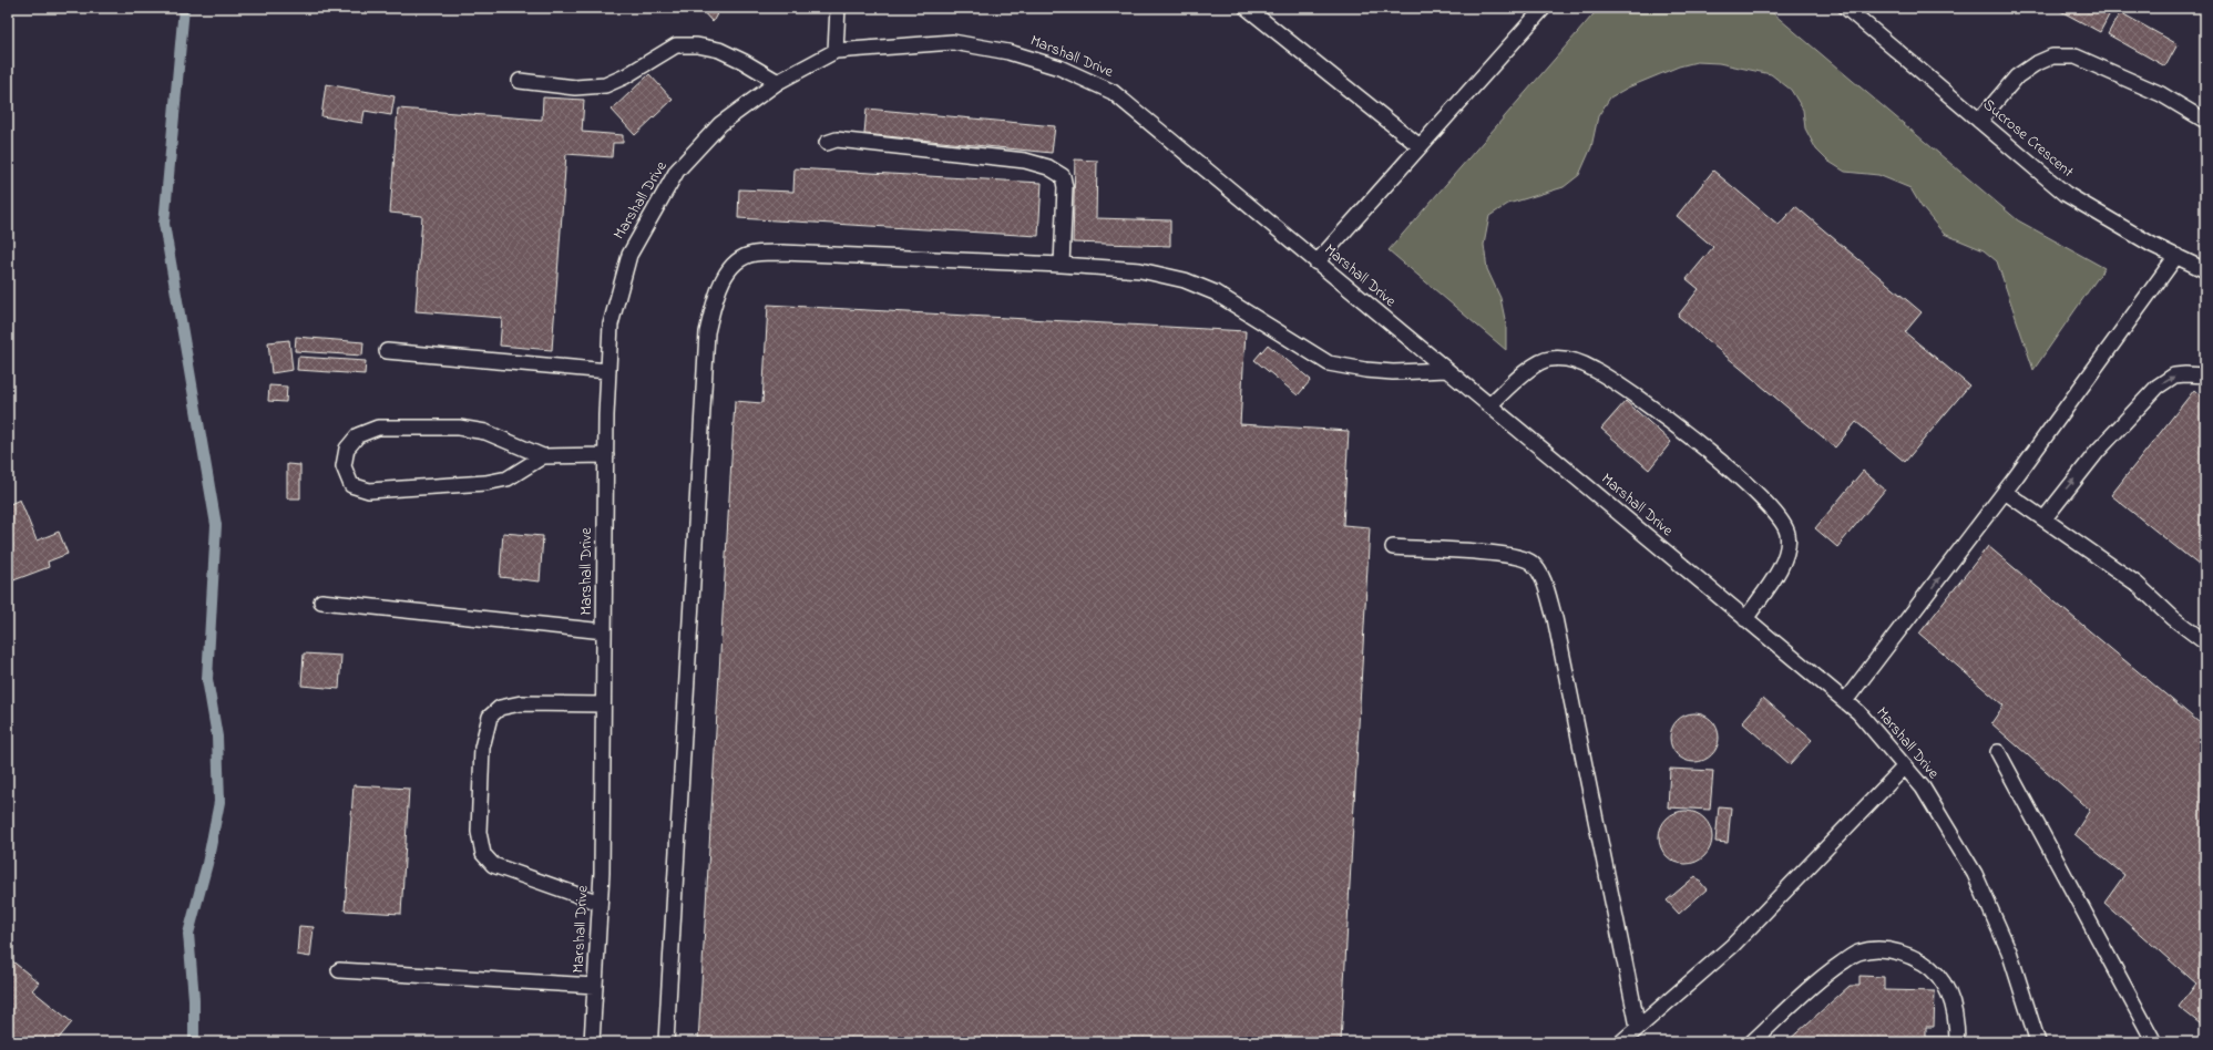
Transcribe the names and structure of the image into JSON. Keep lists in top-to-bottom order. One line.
{"streets":{"lane":["Marshall Drive","Sucrose Crescent"]}}
